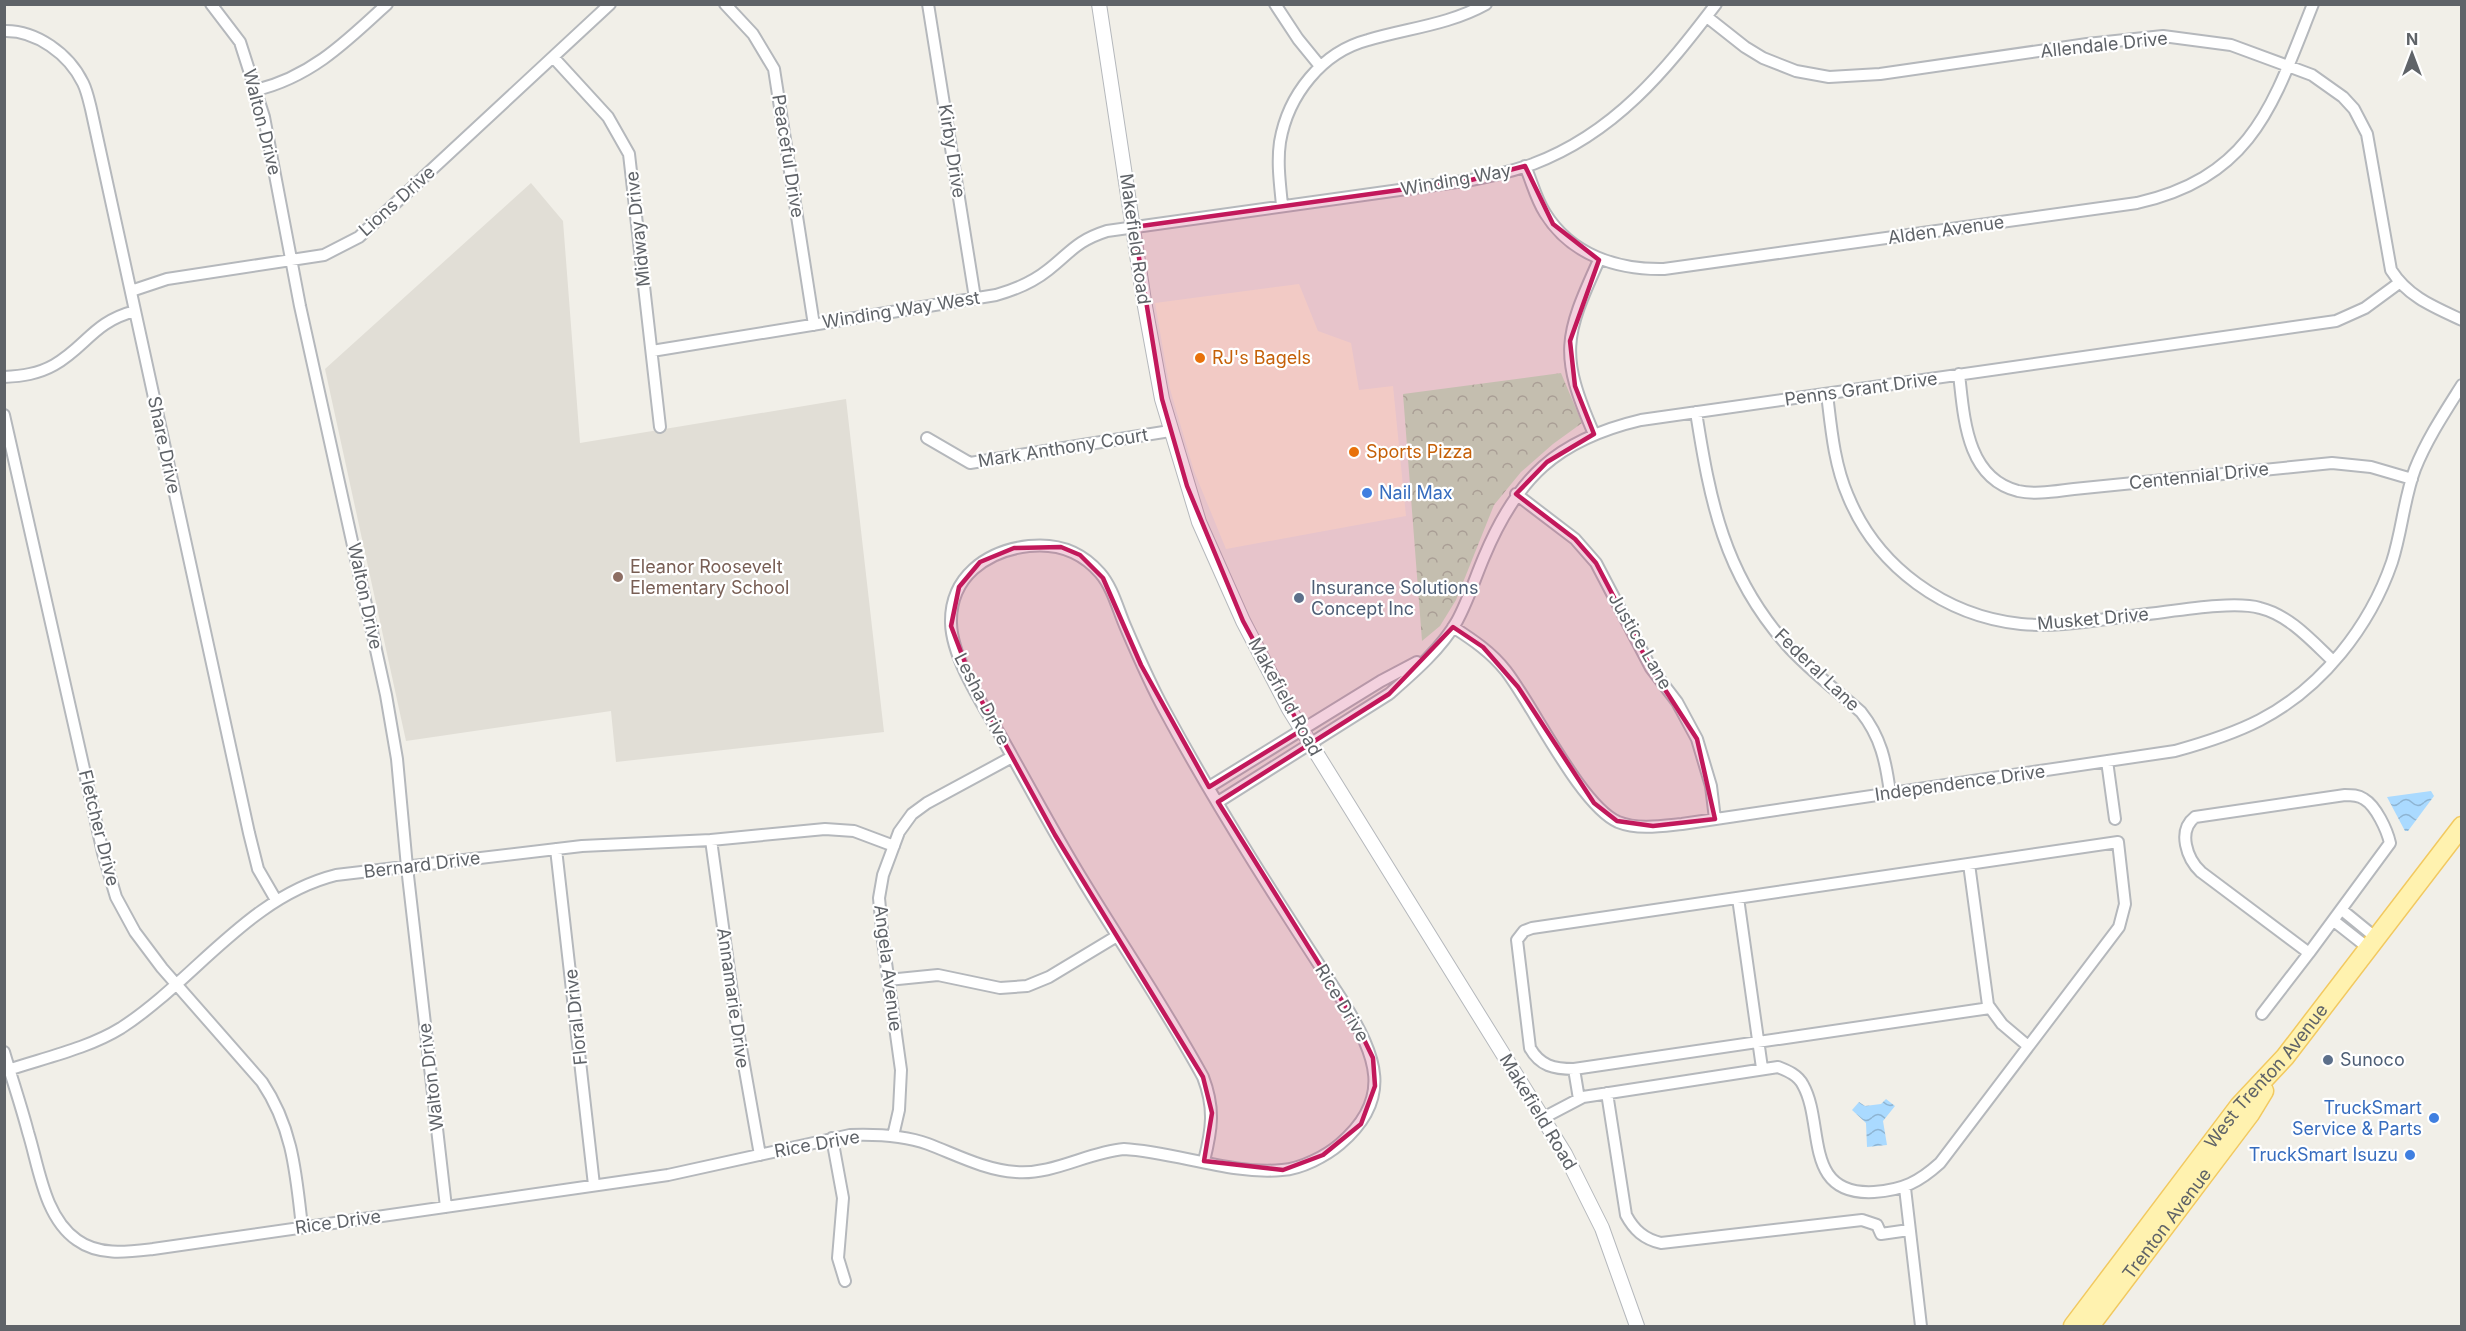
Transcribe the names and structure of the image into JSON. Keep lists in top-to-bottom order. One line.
{"streets":{"main road":["West Trenton Avenue","Trenton Avenue"],"street":["Allendale Drive","Walton Drive","Kirby Drive","Peaceful Drive","Winding Way","Lions Drive","Midway Drive","Alden Avenue","Makefield Road","Winding Way West","Penns Grant Drive","Share Drive","Mark Anthony Court","Centennial Drive","Musket Drive","Justice Lane","Federal Lane","Lesha Drive","Independence Drive","Fletcher Drive","Bernard Drive","Angela Avenue","Annamarie Drive","Rice Drive","Floral Drive"]},"crossings":[["Allendale Drive","Winding Way"],["Allendale Drive","Alden Avenue"],["Allendale Drive","Penns Grant Drive"],["Walton Drive","Lions Drive"],["Walton Drive","Bernard Drive"],["Walton Drive","Rice Drive"],["Kirby Drive","Winding Way West"],["Peaceful Drive","Winding Way West"],["Winding Way","Alden Avenue"],["Winding Way","Makefield Road"],["Winding Way","Winding Way West"],["Lions Drive","Midway Drive"],["Lions Drive","Share Drive"],["Midway Drive","Winding Way West"],["Makefield Road","Winding Way West"],["Makefield Road","Penns Grant Drive"],["Makefield Road","Mark Anthony Court"],["Penns Grant Drive","Centennial Drive"],["Penns Grant Drive","Musket Drive"],["Penns Grant Drive","Justice Lane"],["Penns Grant Drive","Federal Lane"],["Penns Grant Drive","Lesha Drive"],["Penns Grant Drive","Independence Drive"],["Penns Grant Drive","Rice Drive"],["Share Drive","Bernard Drive"],["Centennial Drive","Independence Drive"],["Musket Drive","Independence Drive"],["Justice Lane","Independence Drive"],["Federal Lane","Independence Drive"],["Lesha Drive","Angela Avenue"],["Lesha Drive","Rice Drive"],["Fletcher Drive","Bernard Drive"],["Fletcher Drive","Rice Drive"],["Bernard Drive","Angela Avenue"],["Bernard Drive","Annamarie Drive"],["Bernard Drive","Rice Drive"],["Bernard Drive","Floral Drive"],["Angela Avenue","Rice Drive"],["Annamarie Drive","Rice Drive"],["Rice Drive","Floral Drive"],["West Trenton Avenue","Trenton Avenue"]],"places":["RJ's Bagels","Sports Pizza","Nail Max","Eleanor Roosevelt Elementary School","Insurance Solutions Concept Inc","Sunoco","TruckSmart Service & Parts","TruckSmart Isuzu"],"north":"top"}
